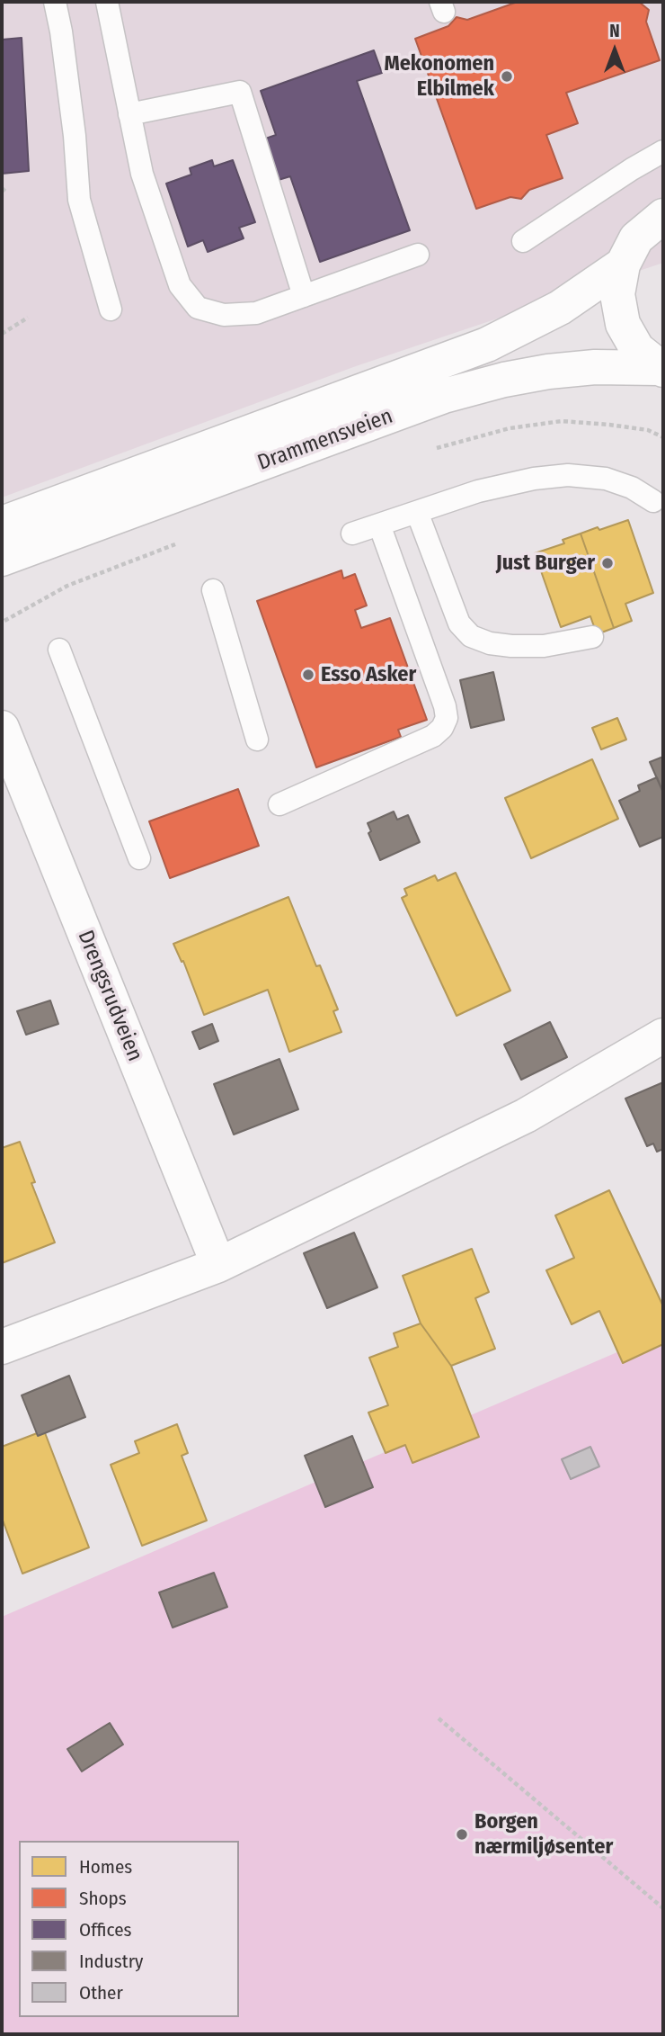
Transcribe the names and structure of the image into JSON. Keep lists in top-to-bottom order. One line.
{"streets":{"main road":["Drammensveien","Drengsrudveien"]},"places":["Mekonomen Elbilmek","Just Burger","Esso Asker","Borgen nærmiljøsenter"],"legend":["Homes","Shops","Offices","Industry","Other"],"north":"top"}
